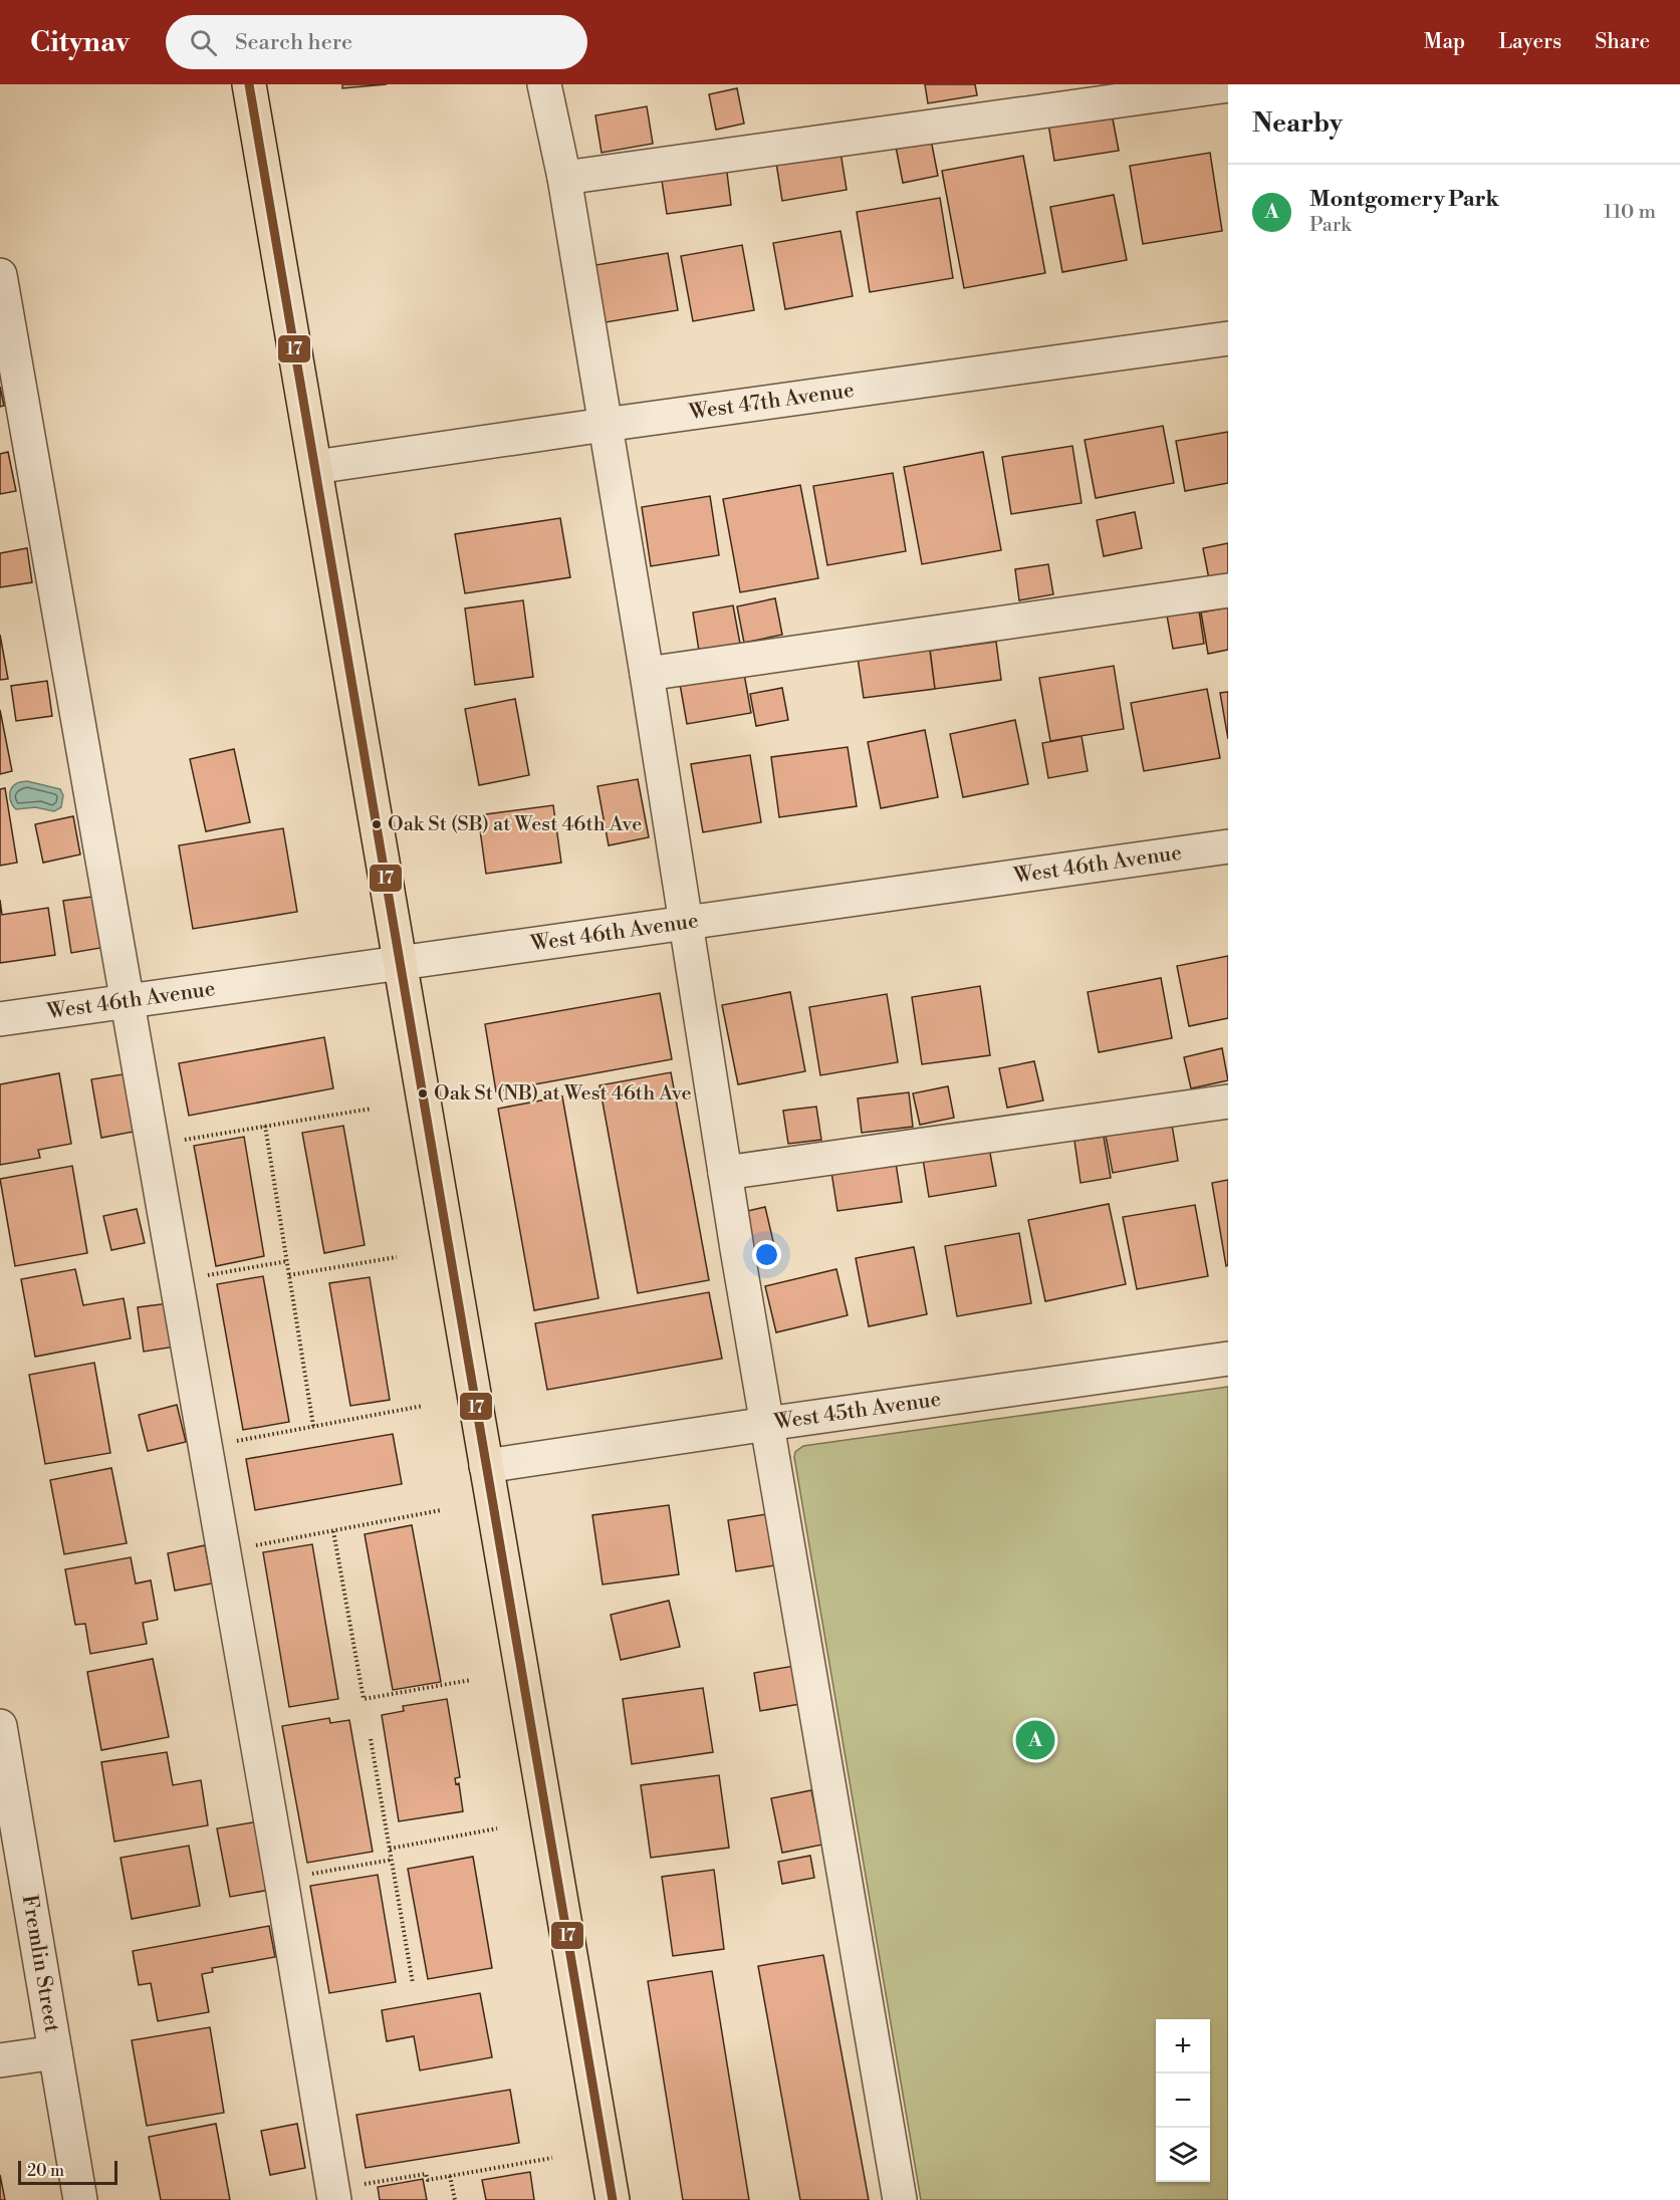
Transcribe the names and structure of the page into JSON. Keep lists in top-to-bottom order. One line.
{"streets":{"street":["West 47th Avenue","West 46th Avenue","West 45th Avenue","Fremlin Street"]},"places":["Oak St (SB) at West 46th Ave","Oak St (NB) at West 46th Ave"],"lines":["transit line 17"],"scale_bar":"20 m","page":{"header":"Citynav","search":"Search here","nav":["Map","Layers","Share"],"heading":"Nearby","list":[{"mark":"A","name":"Montgomery Park","note":"Park","value":"110 m"}],"pins":"A","map_buttons":["+","−"],"scale":"20 m"}}
